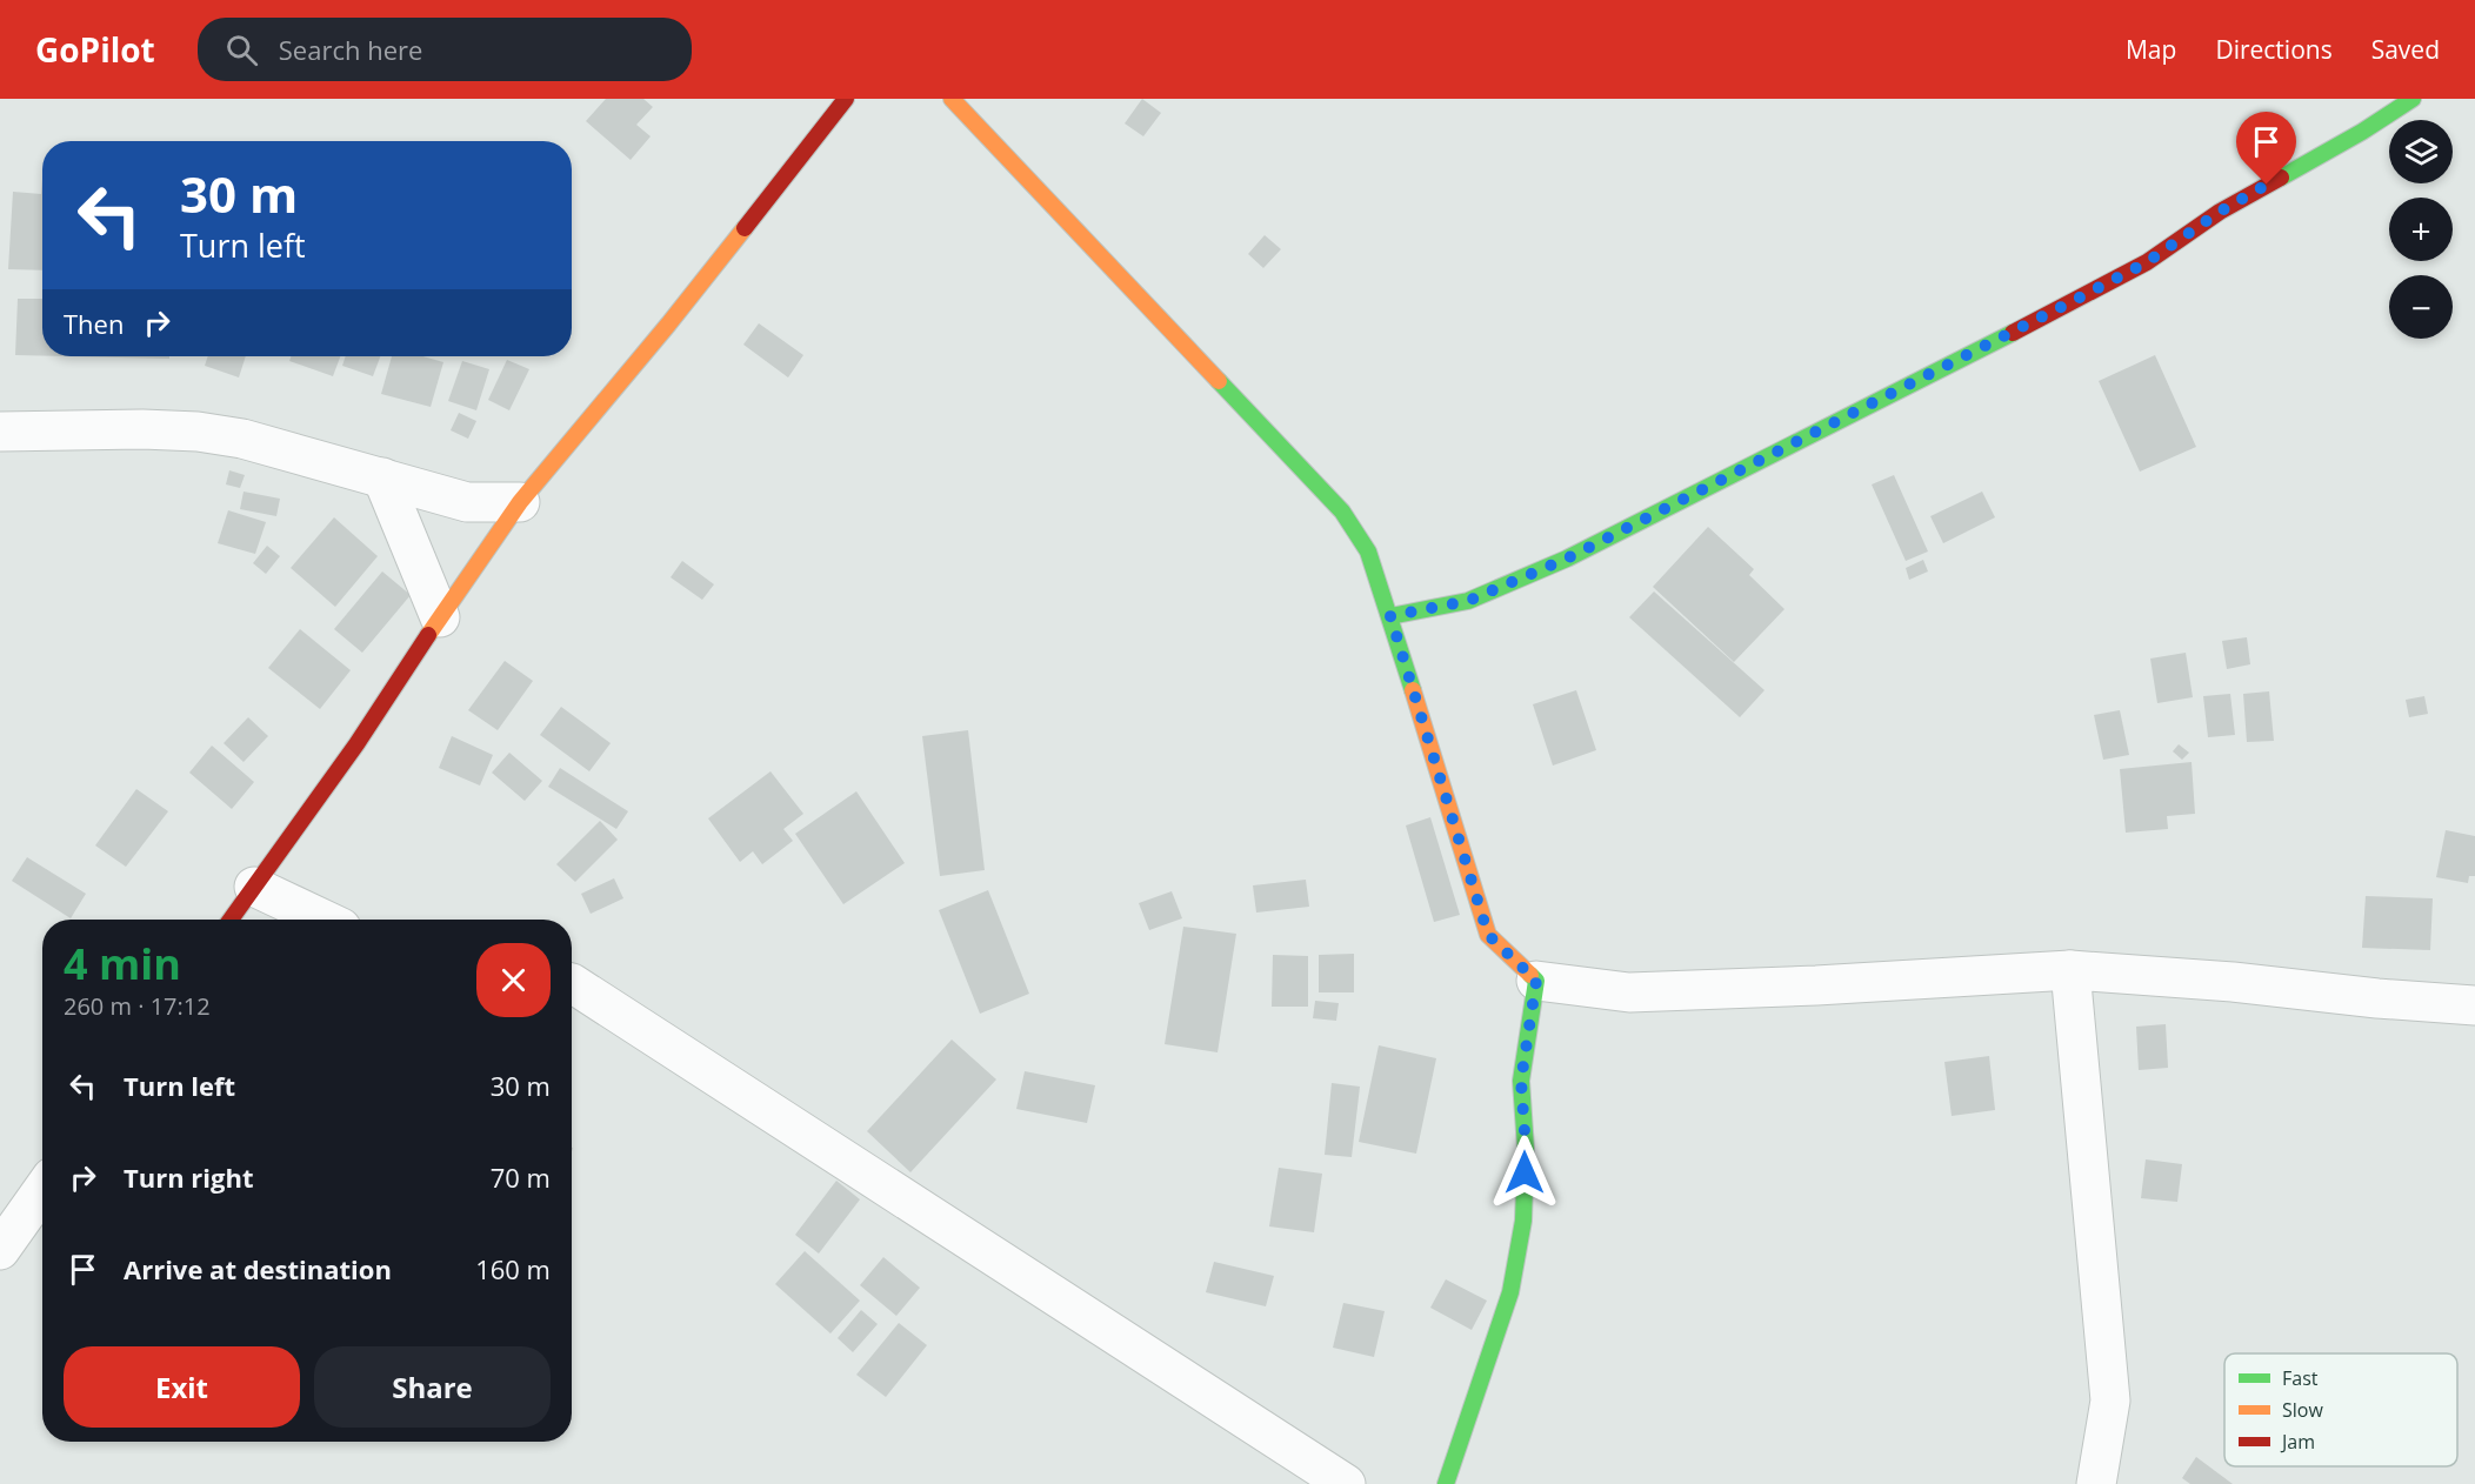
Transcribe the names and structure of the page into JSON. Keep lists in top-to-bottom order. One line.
{"legend":["Fast","Slow","Jam"],"page":{"header":"GoPilot","search":"Search here","nav":["Map","Directions","Saved"],"map_buttons":["+","−"],"turn":["30 m","Turn left"],"then":"Then","heading":["4 min","260 m · 17:12"],"list":[{"name":"Turn left","value":"30 m"},{"name":"Turn right","value":"70 m"},{"name":"Arrive at destination","value":"160 m"}],"buttons":["Exit","Share"]}}
